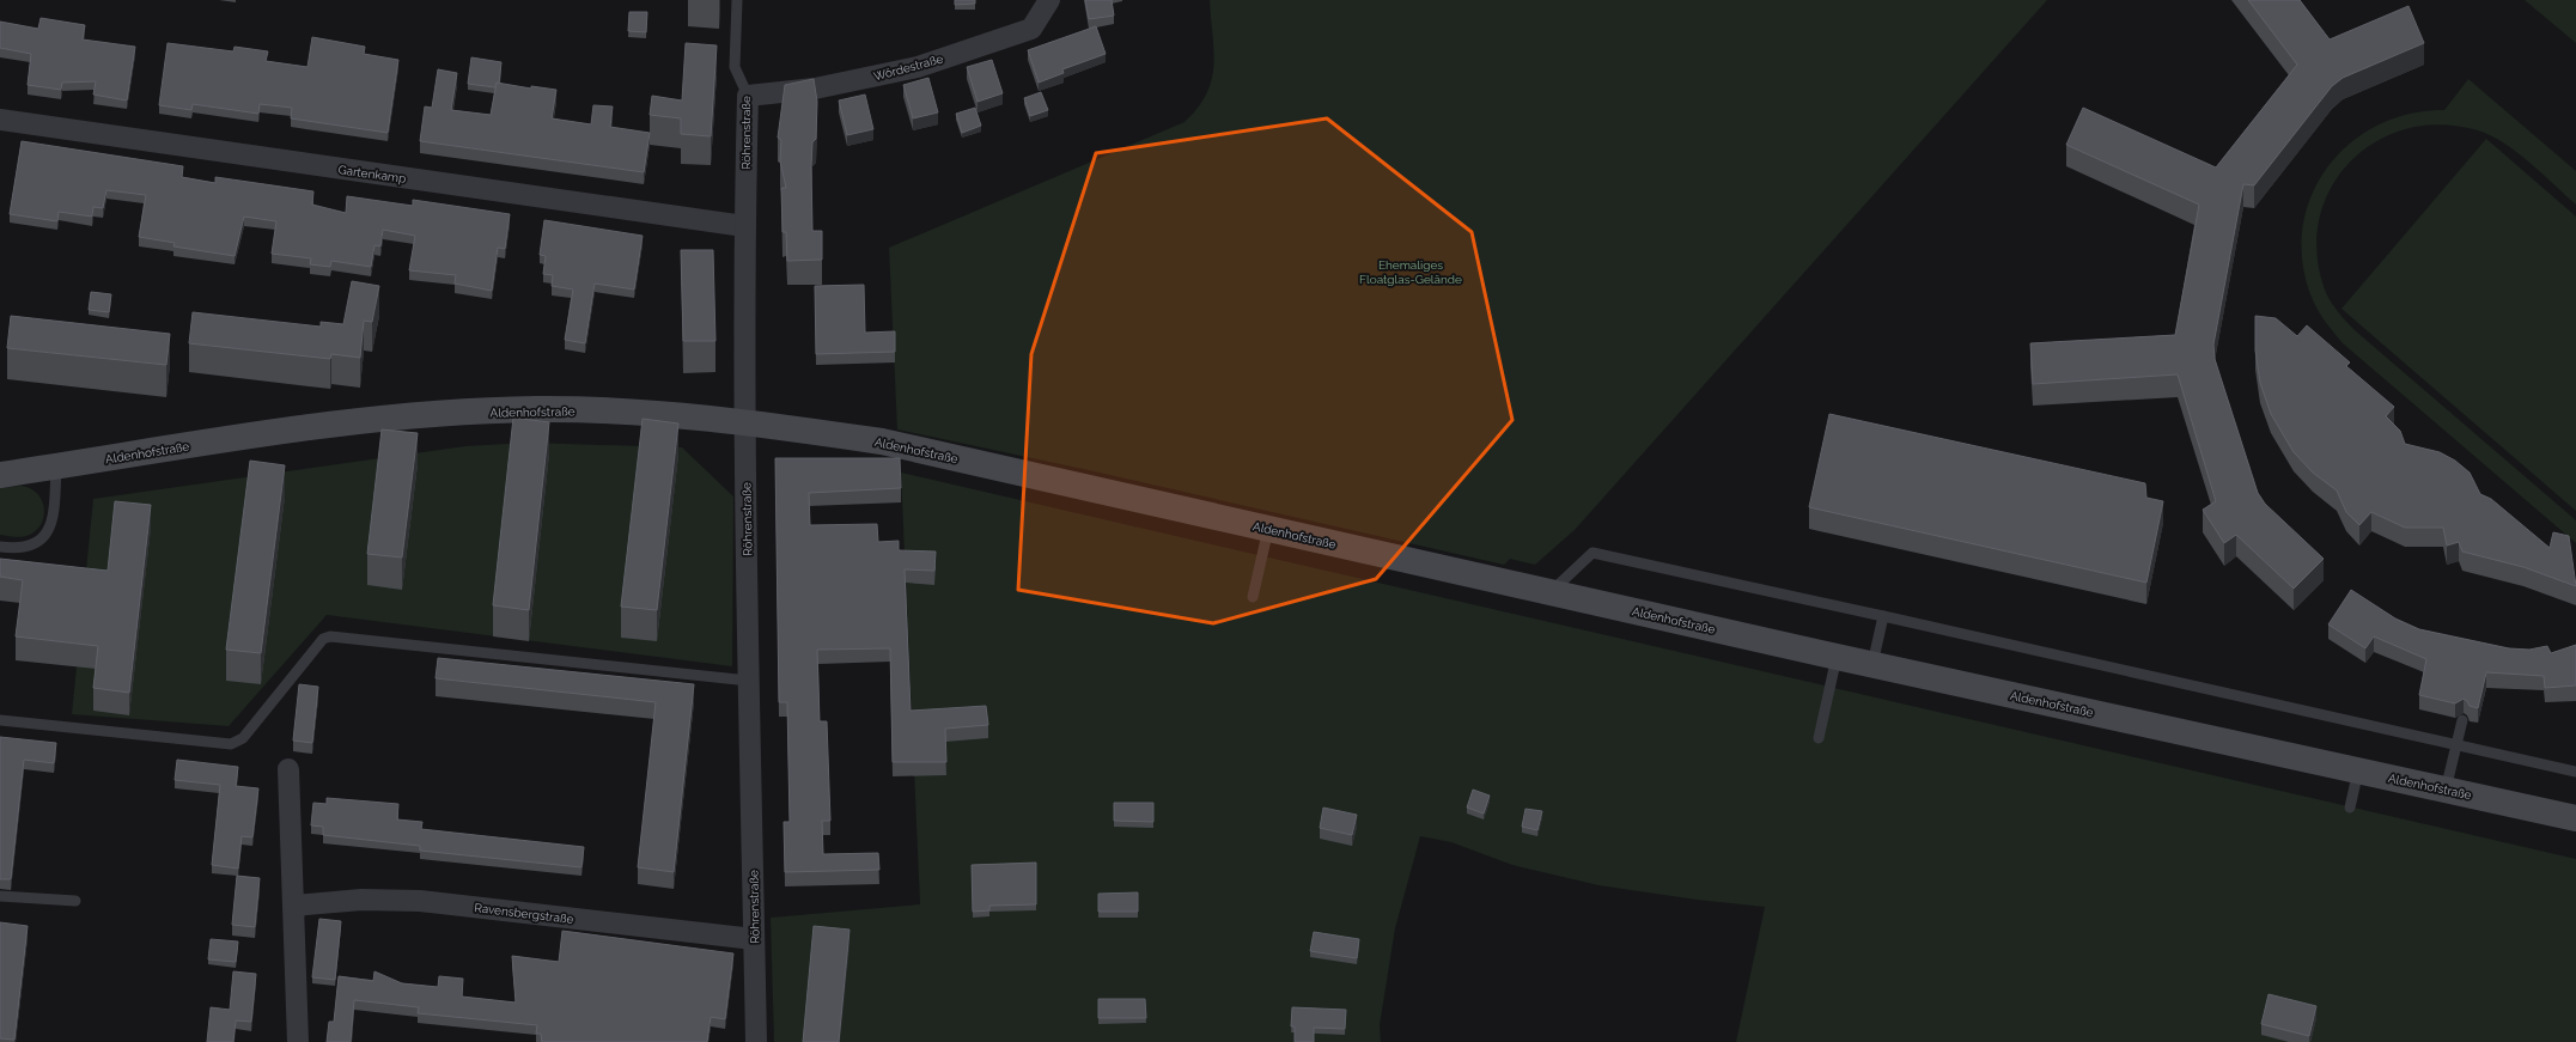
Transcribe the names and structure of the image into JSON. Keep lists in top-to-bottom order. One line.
{"streets":{"street":["Wördestraße","Röhrenstraße","Gartenkamp","Aldenhofstraße","Ravensbergstraße"]},"crossings":[["Wördestraße","Röhrenstraße"],["Röhrenstraße","Gartenkamp"],["Röhrenstraße","Aldenhofstraße"],["Röhrenstraße","Ravensbergstraße"]],"parks":["Ehemaliges Floatglas-Gelände"]}
